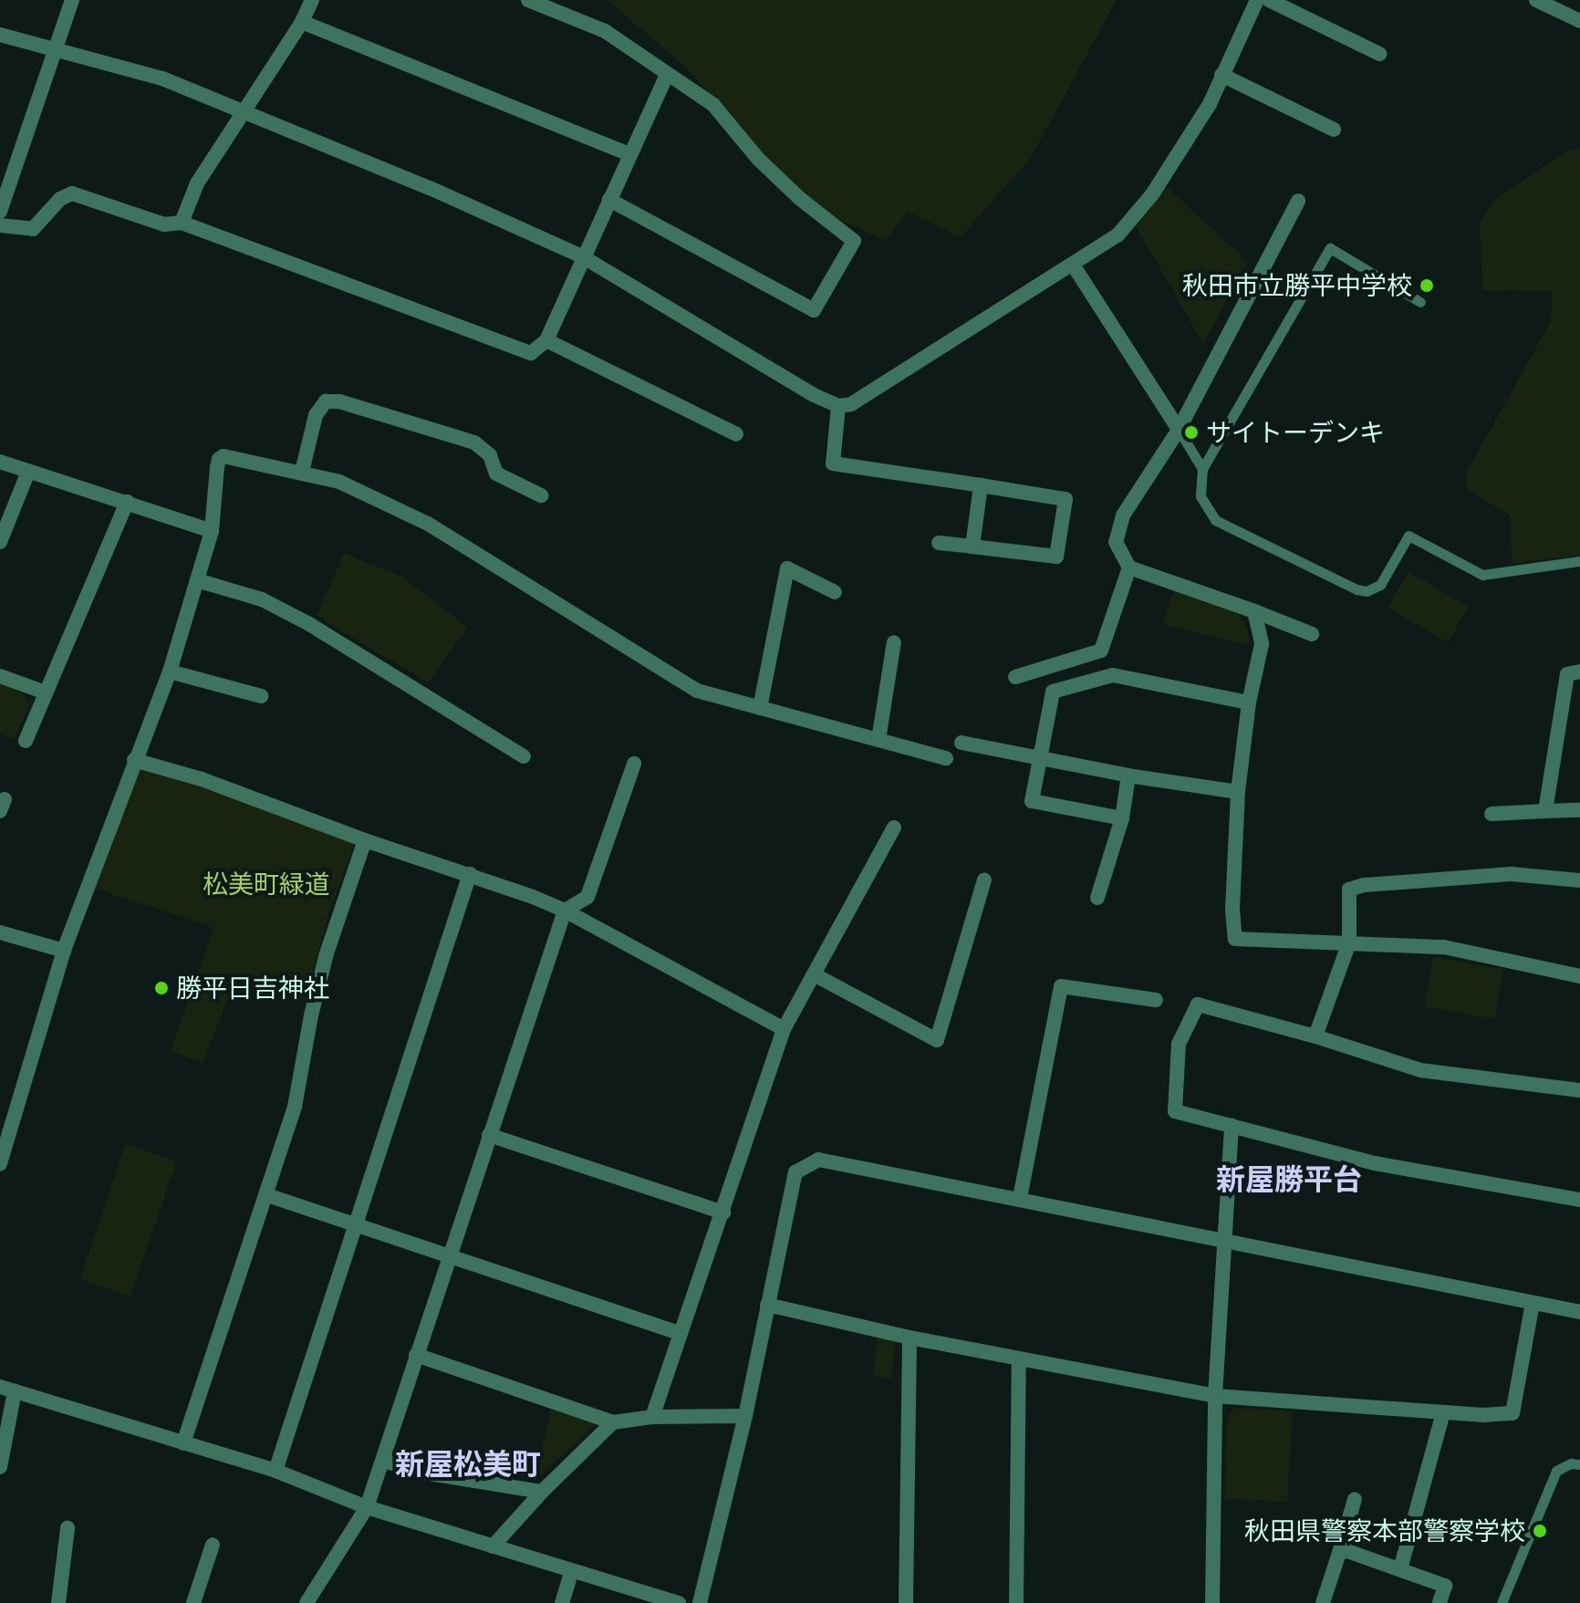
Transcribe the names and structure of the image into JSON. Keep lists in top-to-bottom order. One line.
{"districts":["新屋勝平台","新屋松美町"],"parks":["松美町緑道"],"places":["秋田市立勝平中学校","サイトーデンキ","勝平日吉神社","秋田県警察本部警察学校"]}
